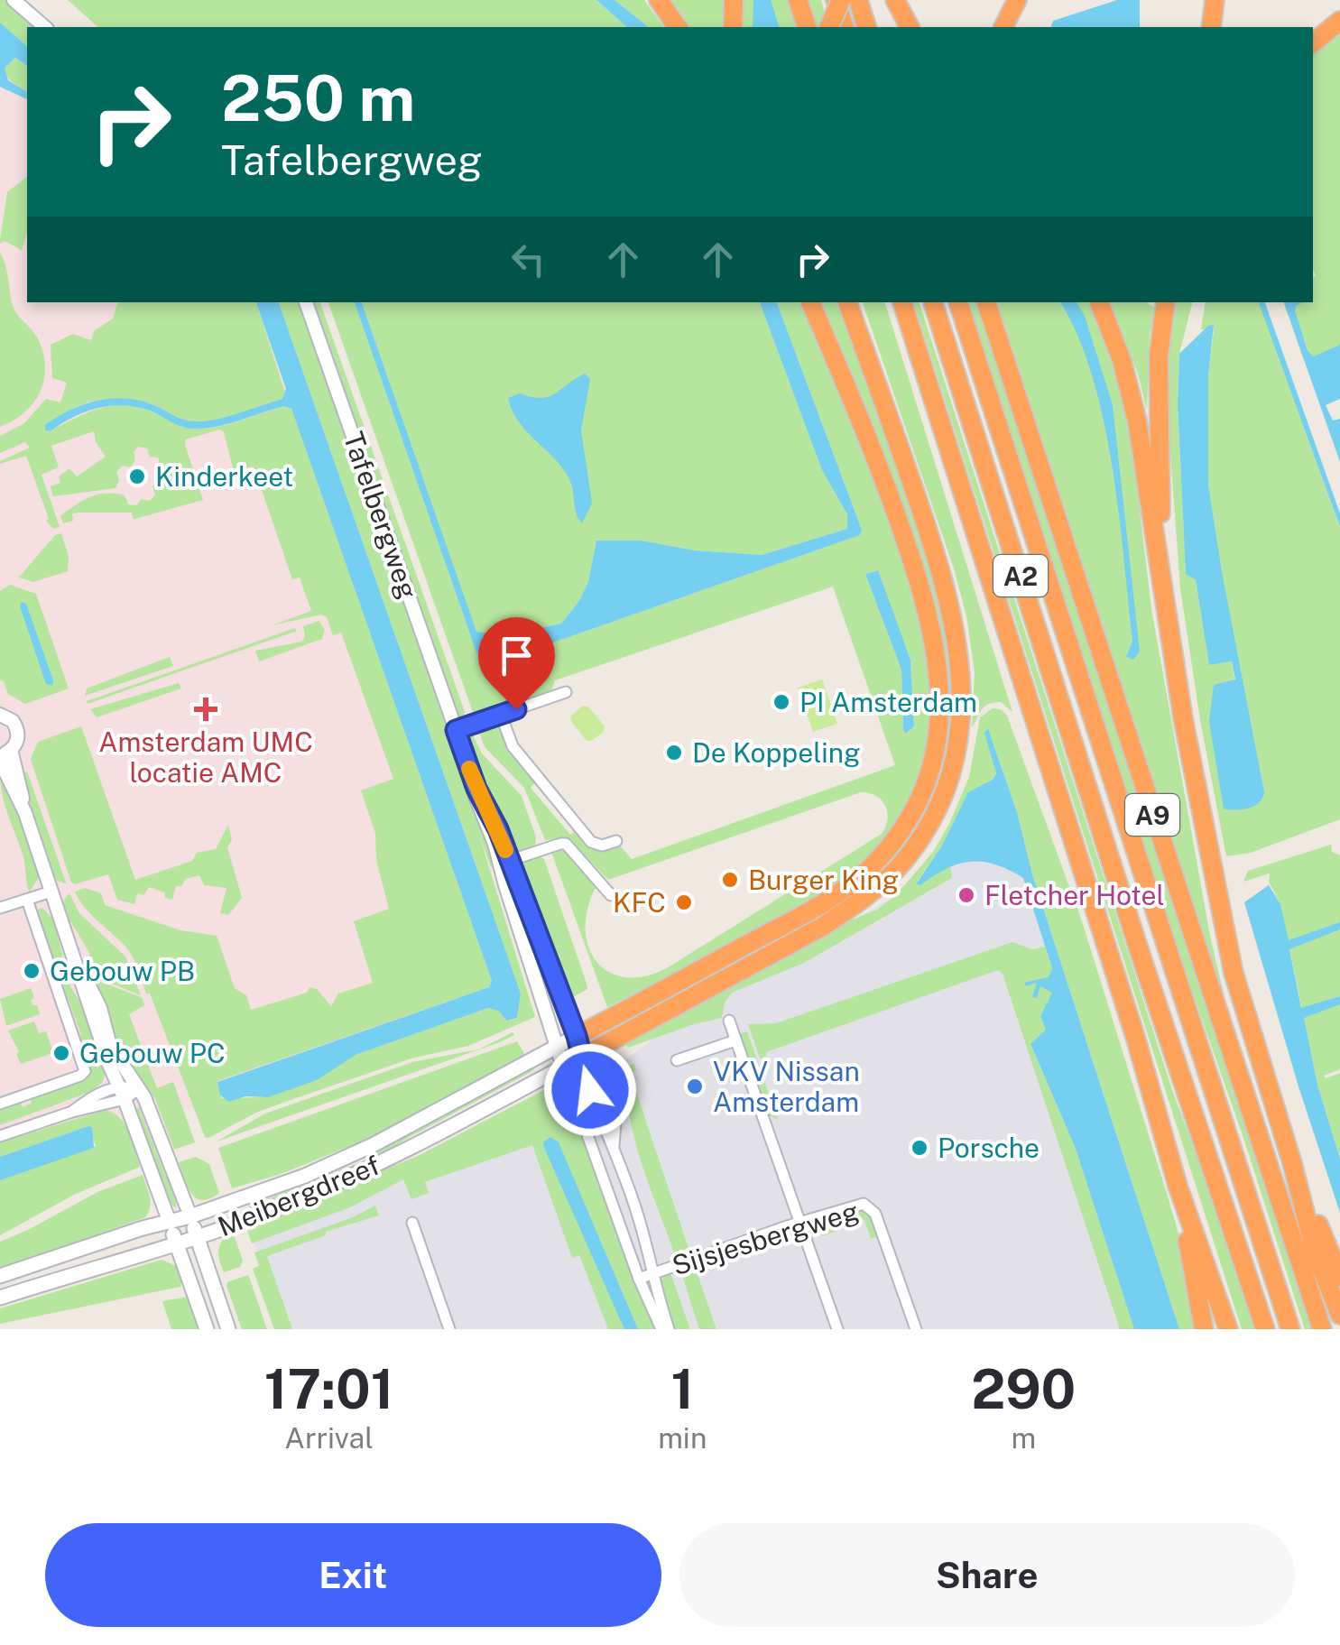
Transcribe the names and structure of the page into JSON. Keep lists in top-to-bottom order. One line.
{"streets":{"highway":["A2","A9"],"main road":["Meibergdreef"],"street":["Tafelbergweg","Sijsjesbergweg"]},"crossings":[["Tafelbergweg","Meibergdreef"]],"places":{"other":["Kinderkeet","PI Amsterdam","De Koppeling","Burger King","Fletcher Hotel","KFC","Gebouw PB","Gebouw PC","VKV Nissan Amsterdam","Porsche"],"health":["Amsterdam UMC locatie AMC"]},"page":{"turn":["250 m","Tafelbergweg"],"eta":["17:01","Arrival","1","min","290","m"],"buttons":["Exit","Share"]}}
